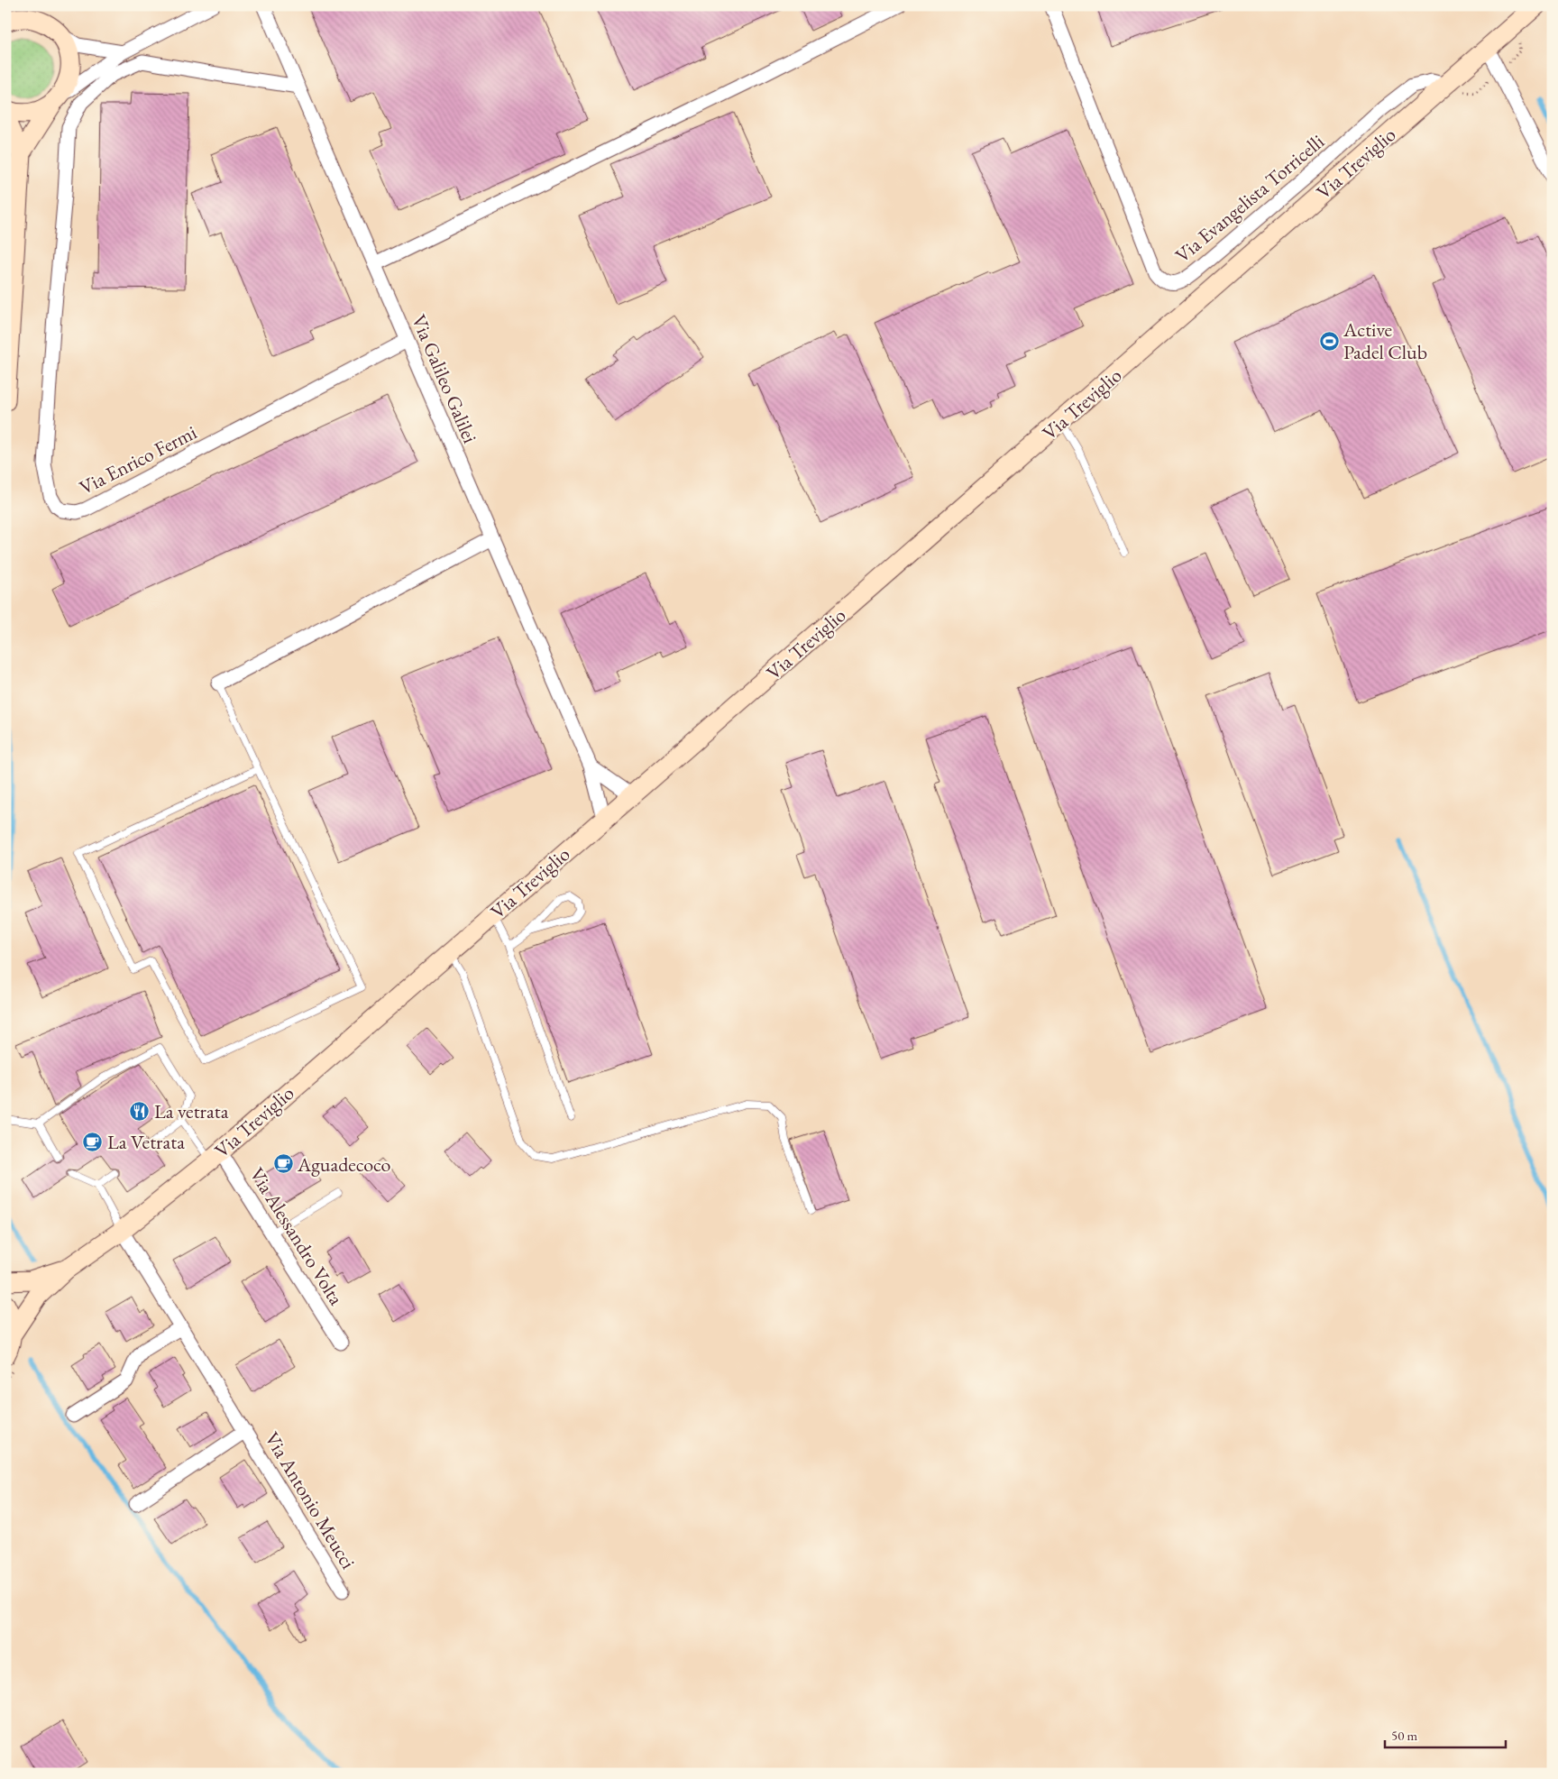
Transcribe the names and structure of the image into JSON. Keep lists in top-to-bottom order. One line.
{"streets":{"street":["Via Treviglio","Via Evangelista Torricelli","Via Galileo Galilei","Via Enrico Fermi","Via Alessandro Volta","Via Antonio Meucci"]},"crossings":[["Via Treviglio","Via Evangelista Torricelli"],["Via Treviglio","Via Galileo Galilei"],["Via Treviglio","Via Alessandro Volta"],["Via Treviglio","Via Antonio Meucci"],["Via Galileo Galilei","Via Enrico Fermi"]],"places":{"sports":["Active Padel Club"],"restaurant":["La vetrata"],"cafe":["La Vetrata","Aguadecoco"]},"scale_bar":"50 m"}
